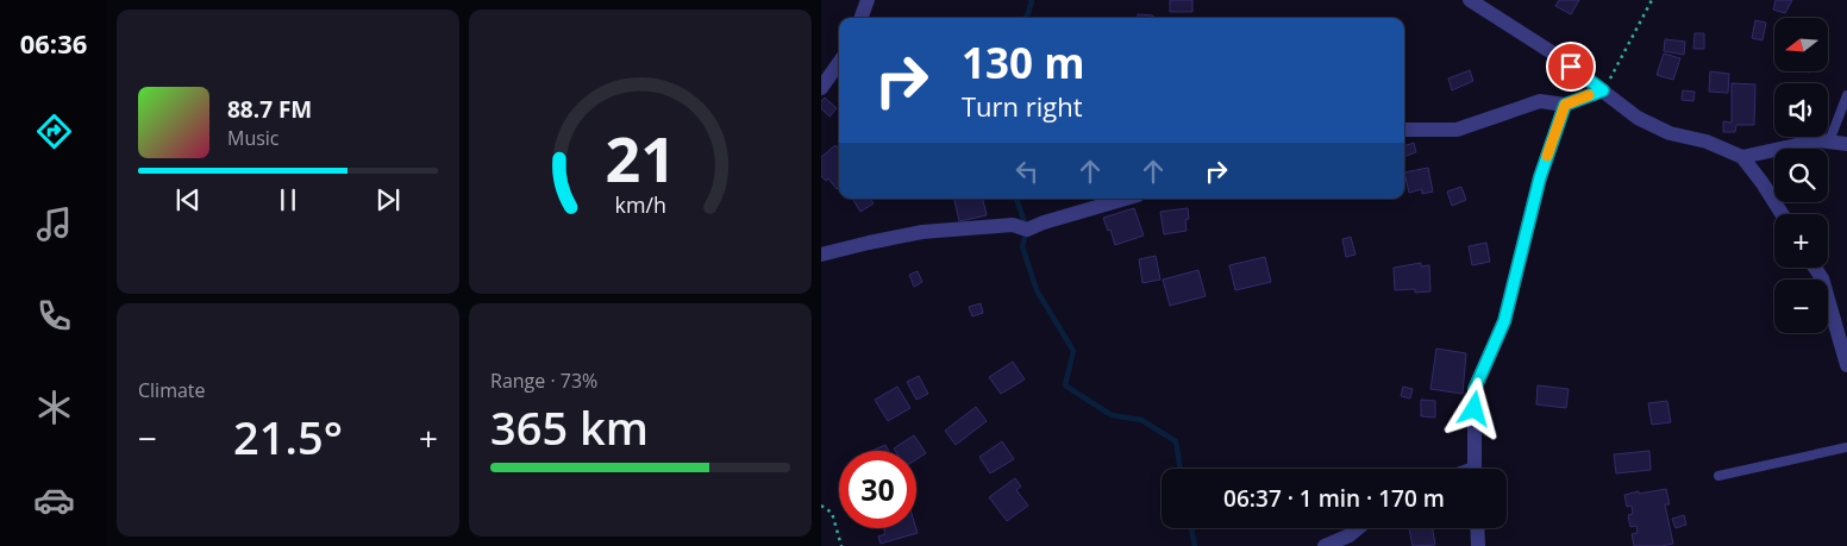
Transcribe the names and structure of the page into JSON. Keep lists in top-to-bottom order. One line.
{"north":"left","page":{"tabs":"06:36","map_buttons":["+","−"],"turn":["130 m","Turn right"],"song":["88.7 FM","Music"],"tile":["Climate",["Range · 73%","365 km"]],"heat":["−","21.5°","+"],"limit":"30","trip":"06:37 · 1 min · 170 m","gauge":["21","km/h"]}}
